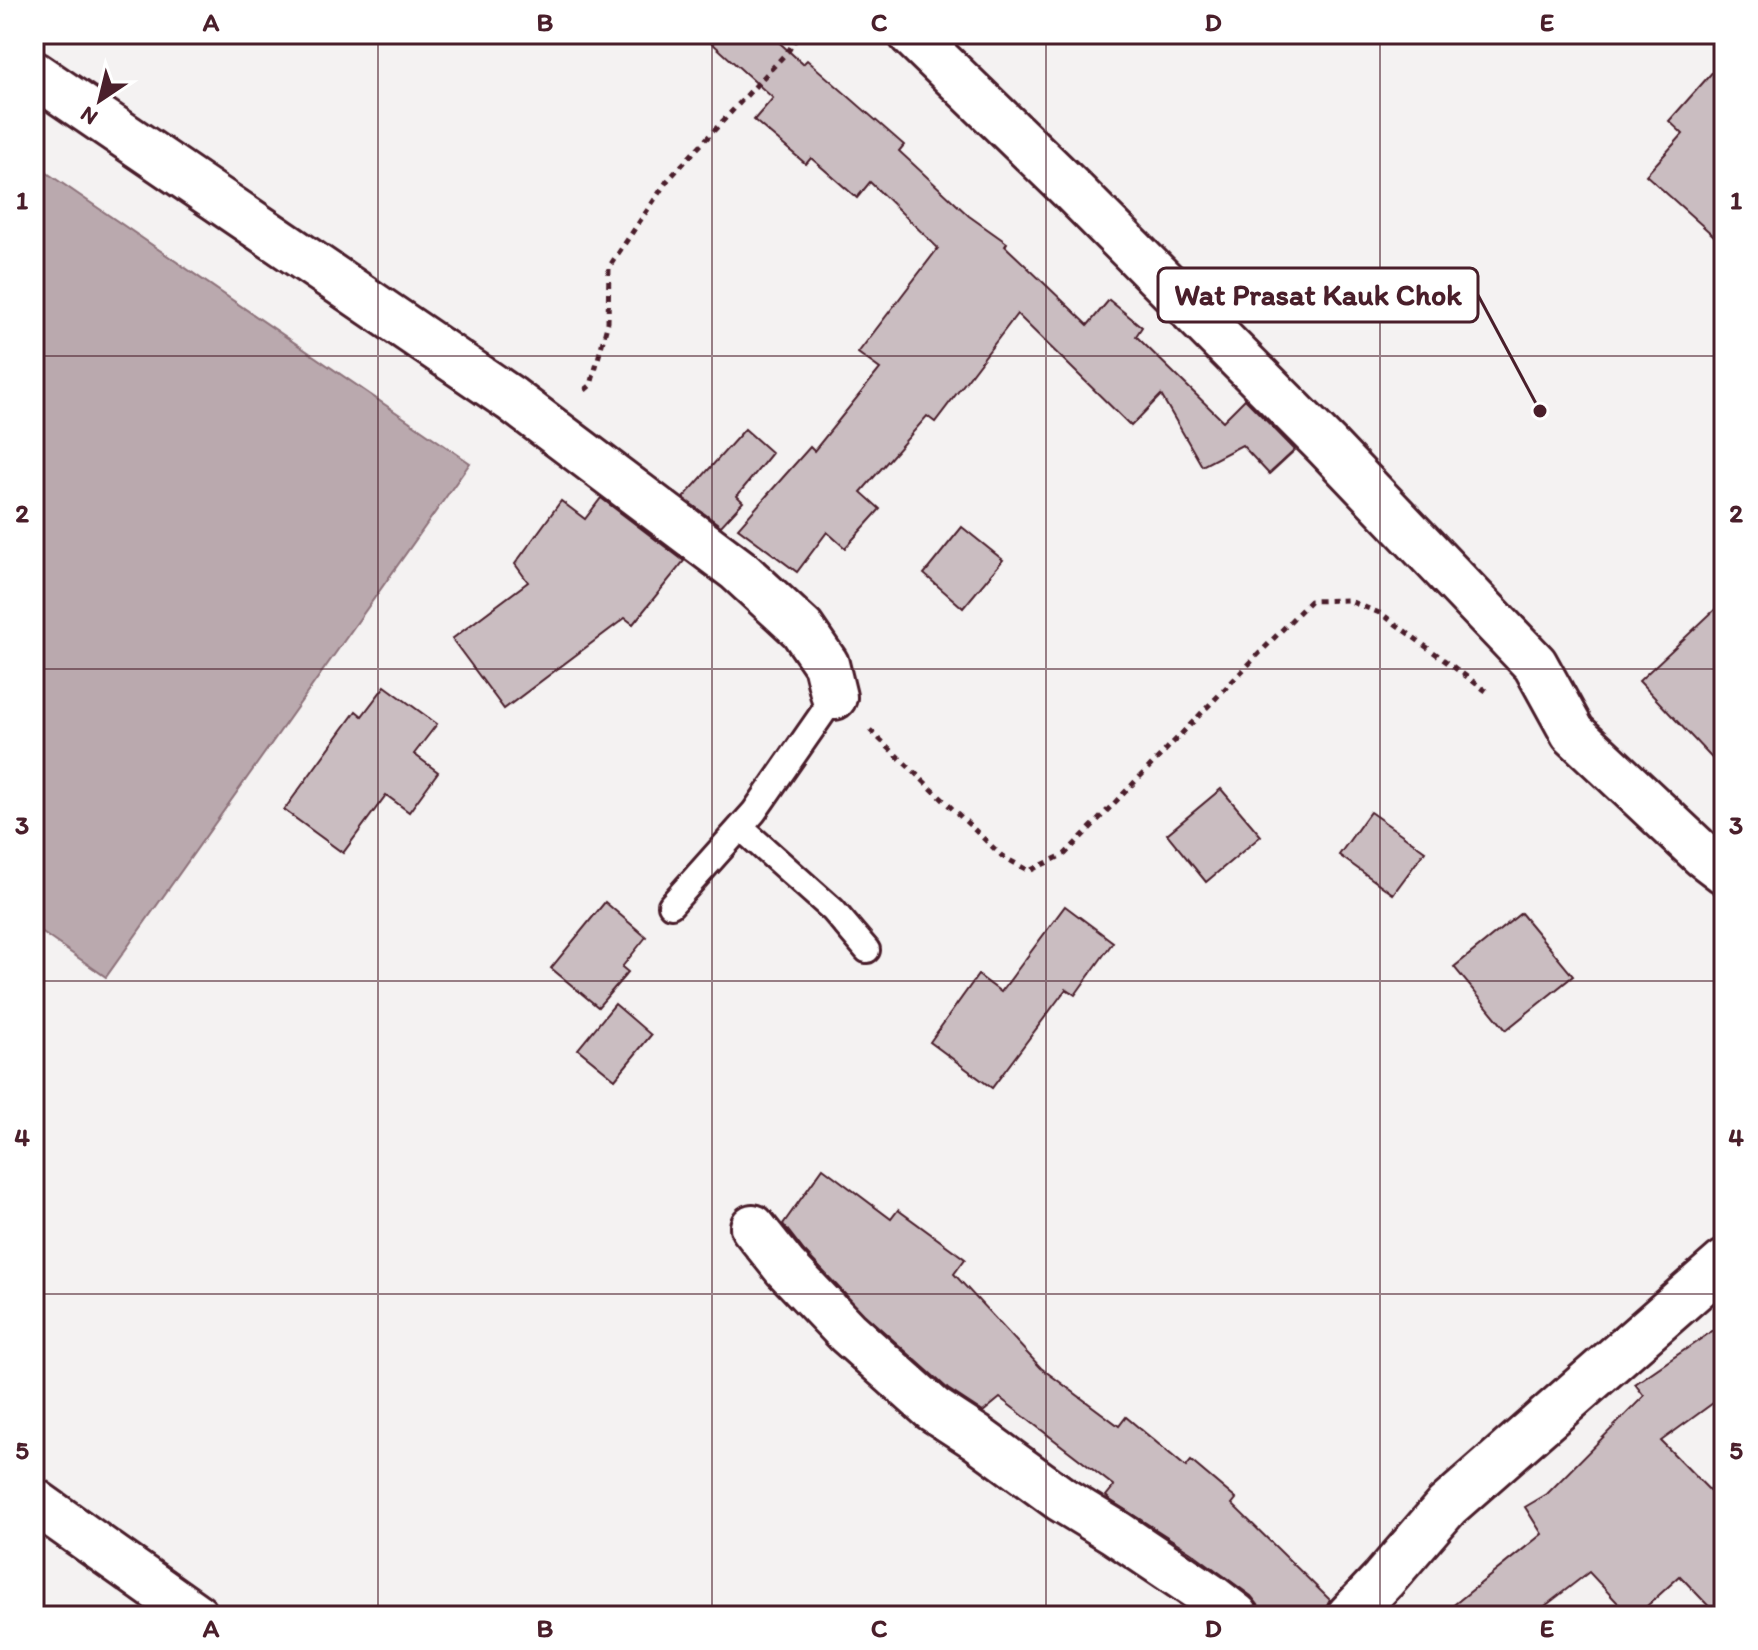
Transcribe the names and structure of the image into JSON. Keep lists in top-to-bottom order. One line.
{"places":["Wat Prasat Kauk Chok"],"north":"bottom left","grid":{"columns":["A","B","C","D","E"],"rows":["1","2","3","4","5"]}}
